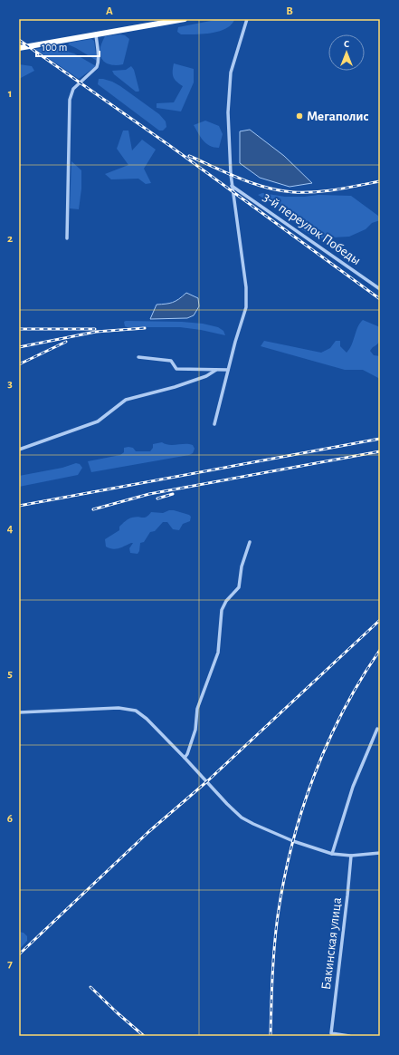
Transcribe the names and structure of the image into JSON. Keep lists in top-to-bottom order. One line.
{"streets":{"street":["3-й переулок Победы","Бакинская улица"]},"places":["Мегаполис"],"scale_bar":"100 m","north":"top","grid":{"columns":["A","B"],"rows":["1","2","3","4","5","6","7"]}}
